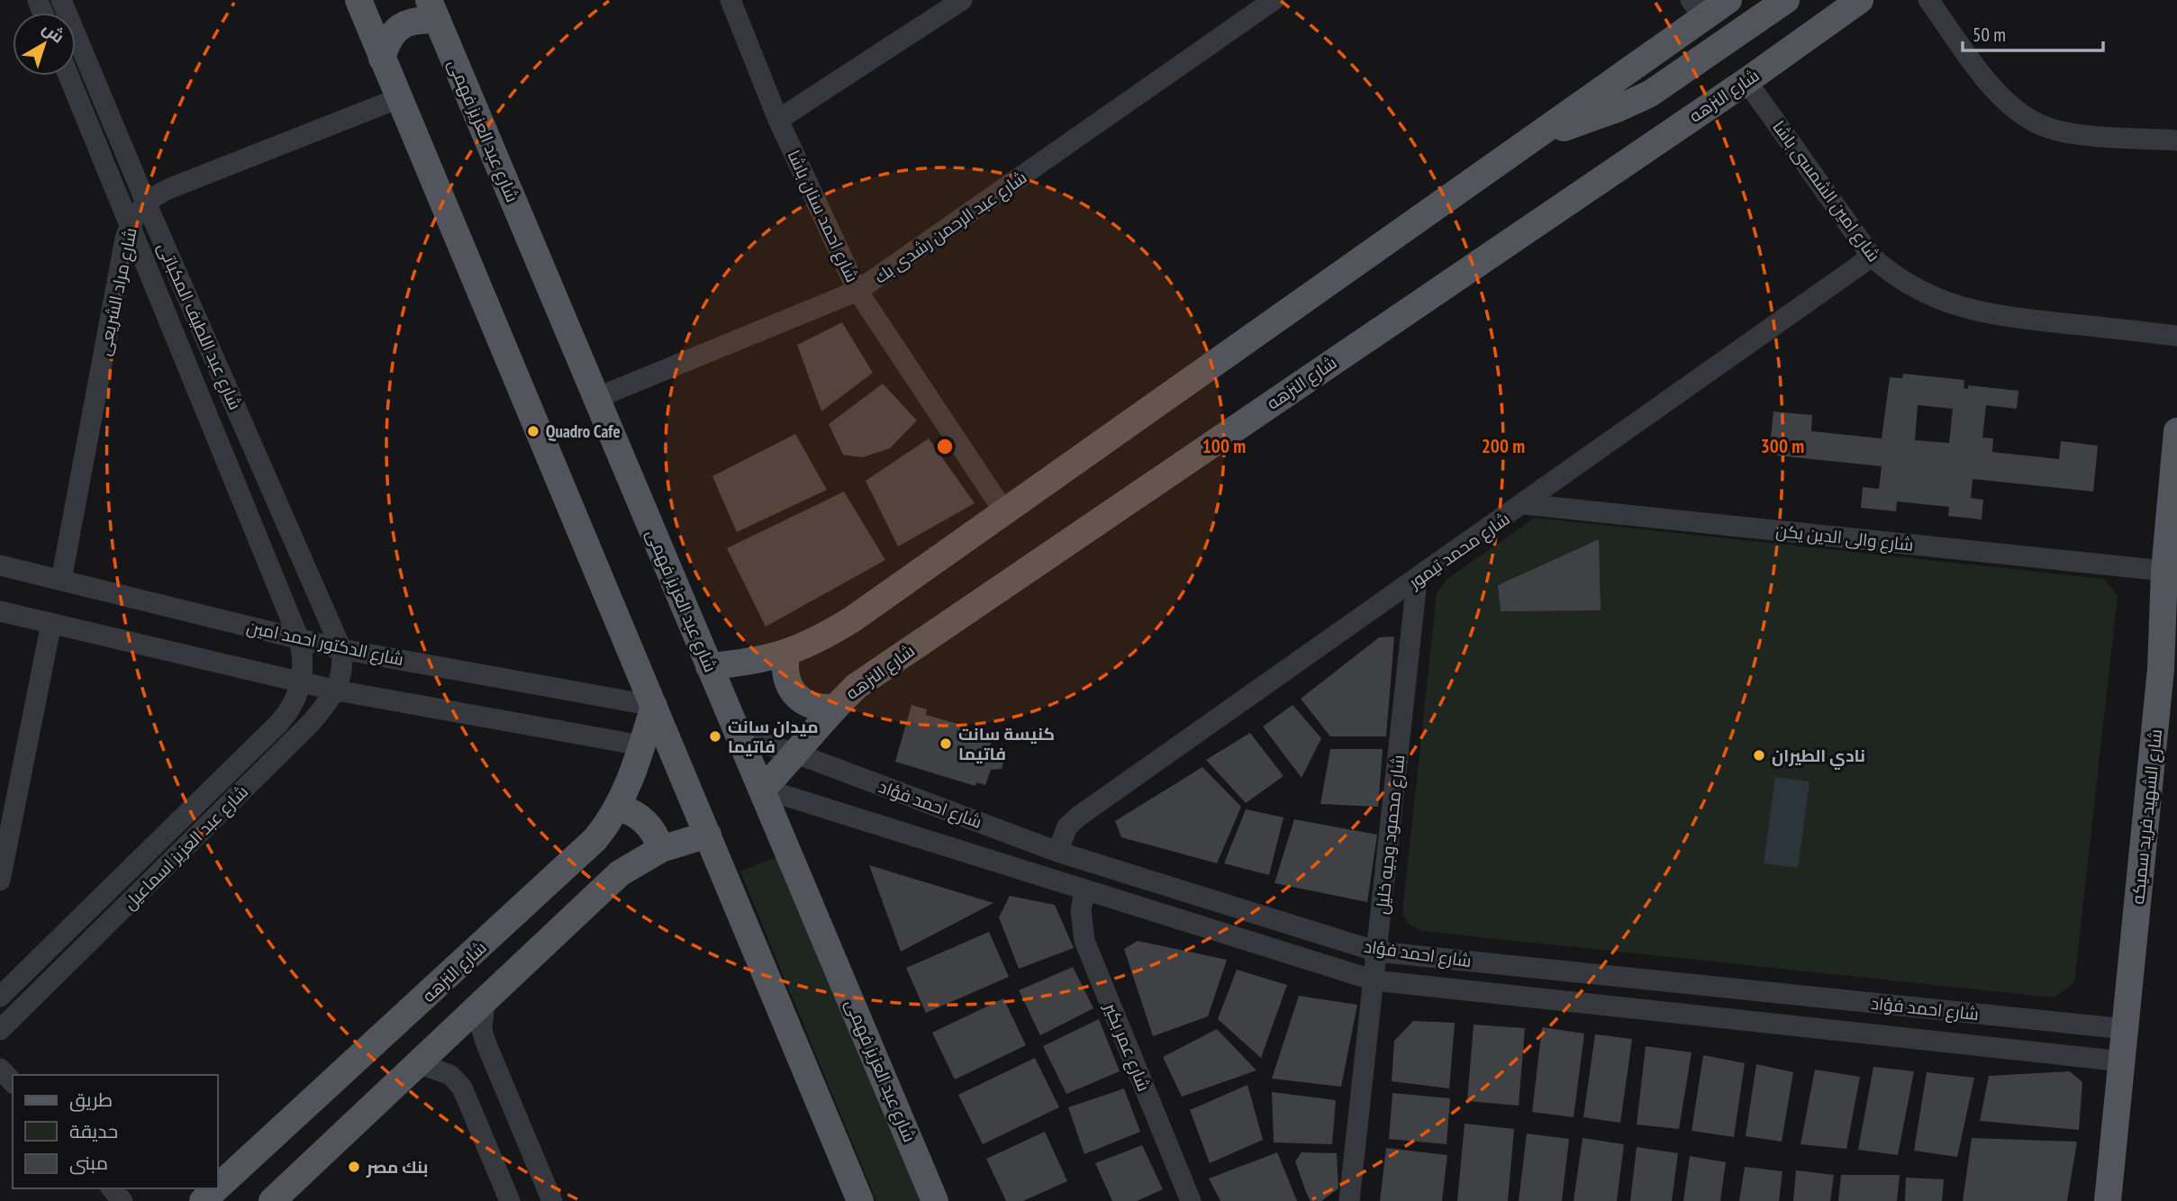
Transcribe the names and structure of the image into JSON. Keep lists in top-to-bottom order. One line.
{"streets":{"main road":["شارع النزهه","شارع عبد العزيز فهمى","شارع الشهيد فريد سميكه"],"street":["شارع امين الشمسى باشا","شارع احمد سنان باشا","شارع عبد الرحمن رشدى بك","شارع مراد الشريعى","شارع عبد اللطيف المكباتى","شارع والى الدين يكن","شارع محمد تيمور","شارع الدكتور احمد امين","شارع احمد فؤاد","شارع محمود وجيه خليل","شارع عبد العزيز اسماعيل","شارع عمر بكير"]},"crossings":[["شارع النزهه","شارع عبد العزيز فهمى"],["شارع النزهه","شارع امين الشمسى باشا"],["شارع النزهه","شارع الدكتور احمد امين"],["شارع النزهه","شارع احمد فؤاد"],["شارع عبد العزيز فهمى","شارع عبد الرحمن رشدى بك"],["شارع عبد العزيز فهمى","شارع احمد فؤاد"],["شارع امين الشمسى باشا","شارع محمد تيمور"],["شارع احمد سنان باشا","شارع عبد الرحمن رشدى بك"],["شارع مراد الشريعى","شارع عبد اللطيف المكباتى"],["شارع مراد الشريعى","شارع الدكتور احمد امين"],["شارع عبد اللطيف المكباتى","شارع الدكتور احمد امين"],["شارع عبد اللطيف المكباتى","شارع عبد العزيز اسماعيل"],["شارع والى الدين يكن","شارع محمد تيمور"],["شارع والى الدين يكن","شارع الشهيد فريد سميكه"],["شارع محمد تيمور","شارع احمد فؤاد"],["شارع محمد تيمور","شارع محمود وجيه خليل"],["شارع الدكتور احمد امين","شارع عبد العزيز اسماعيل"],["شارع احمد فؤاد","شارع الشهيد فريد سميكه"],["شارع احمد فؤاد","شارع محمود وجيه خليل"],["شارع احمد فؤاد","شارع عمر بكير"]],"places":["Quadro Cafe","ميدان سانت فاتيما","كنيسة سانت فاتيما","نادي الطيران","بنك مصر"],"legend":["طريق","حديقة","مبنى"],"scale_bar":"50 m","north":"top right","rings":["100 m","200 m","300 m"]}
